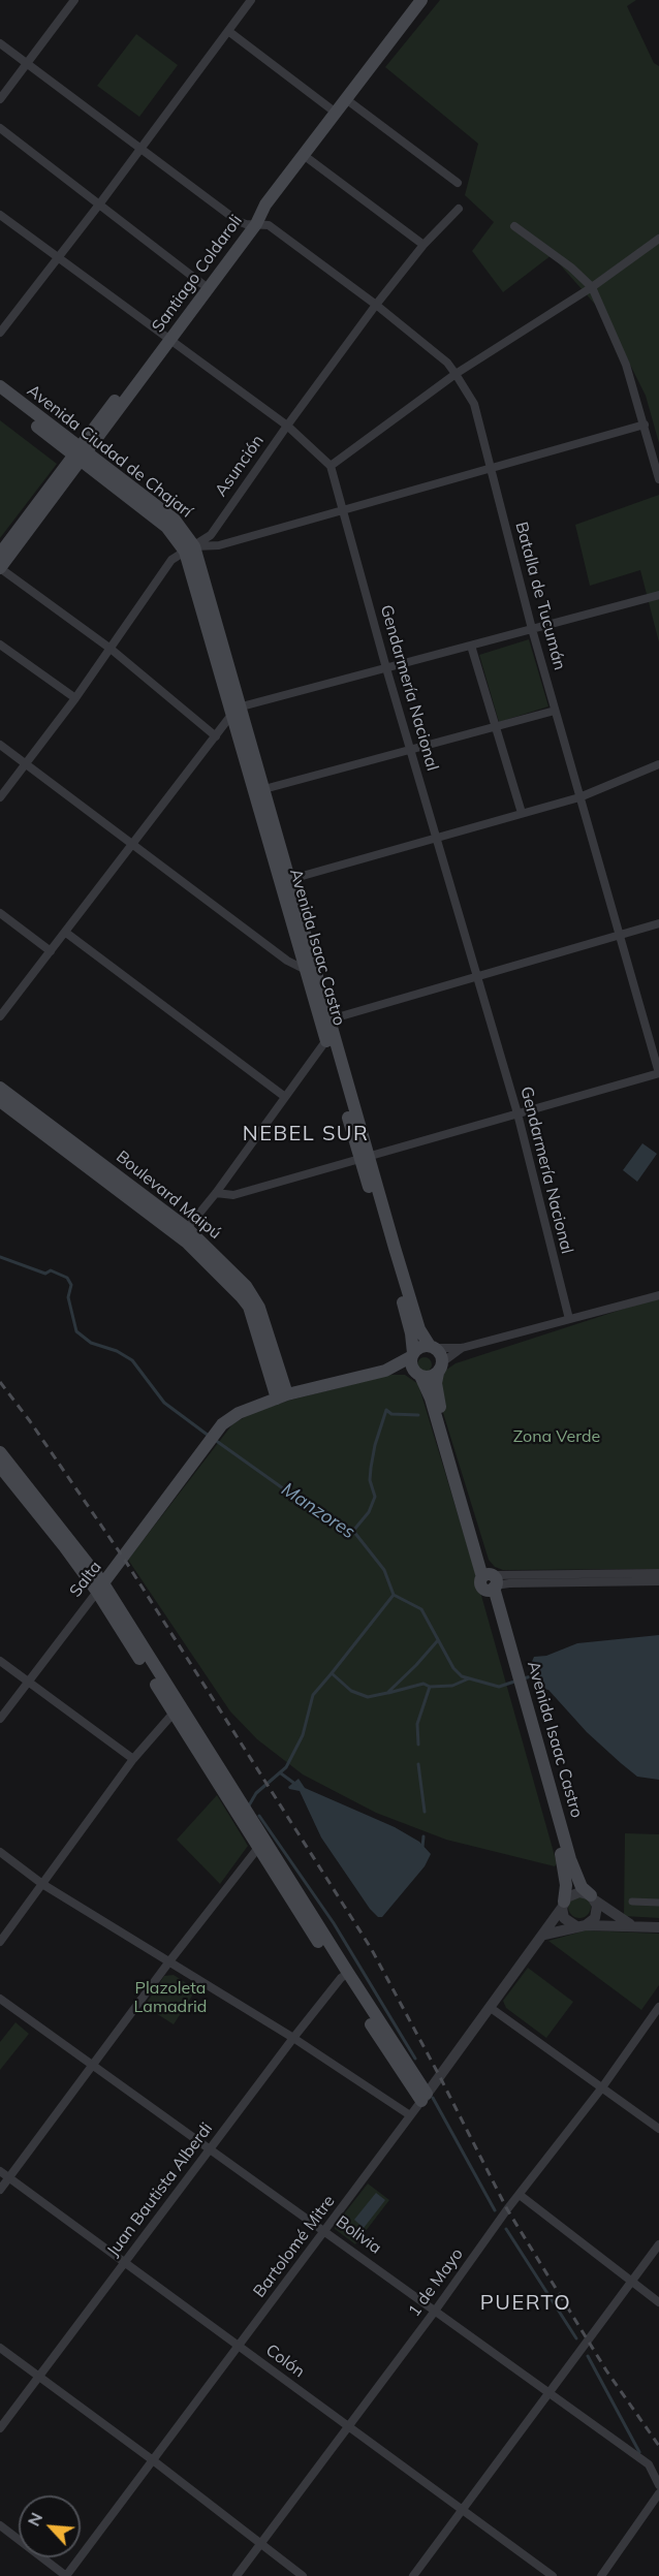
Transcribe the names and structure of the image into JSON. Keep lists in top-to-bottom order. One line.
{"streets":{"main road":["Santiago Coldaroli","Avenida Ciudad de Chajarí","Avenida Isaac Castro","Boulevard Maipú","Salta"],"street":["Asunción","Batalla de Tucumán","Gendarmería Nacional","Juan Bautista Alberdi","Bolivia","Bartolomé Mitre","1 de Mayo","Colón"]},"crossings":[["Santiago Coldaroli","Avenida Ciudad de Chajarí"],["Santiago Coldaroli","Batalla de Tucumán"],["Santiago Coldaroli","Gendarmería Nacional"],["Avenida Ciudad de Chajarí","Asunción"],["Avenida Ciudad de Chajarí","Avenida Isaac Castro"],["Asunción","Batalla de Tucumán"],["Asunción","Gendarmería Nacional"],["Asunción","Avenida Isaac Castro"],["Avenida Isaac Castro","Bartolomé Mitre"],["Boulevard Maipú","Salta"],["Juan Bautista Alberdi","Bolivia"],["Juan Bautista Alberdi","Colón"],["Bolivia","Bartolomé Mitre"],["Bolivia","1 de Mayo"],["Bartolomé Mitre","Colón"],["1 de Mayo","Colón"]],"districts":["NEBEL SUR","PUERTO"],"water":["Manzores"],"parks":["Zona Verde","Plazoleta Lamadrid"],"north":"top left"}
